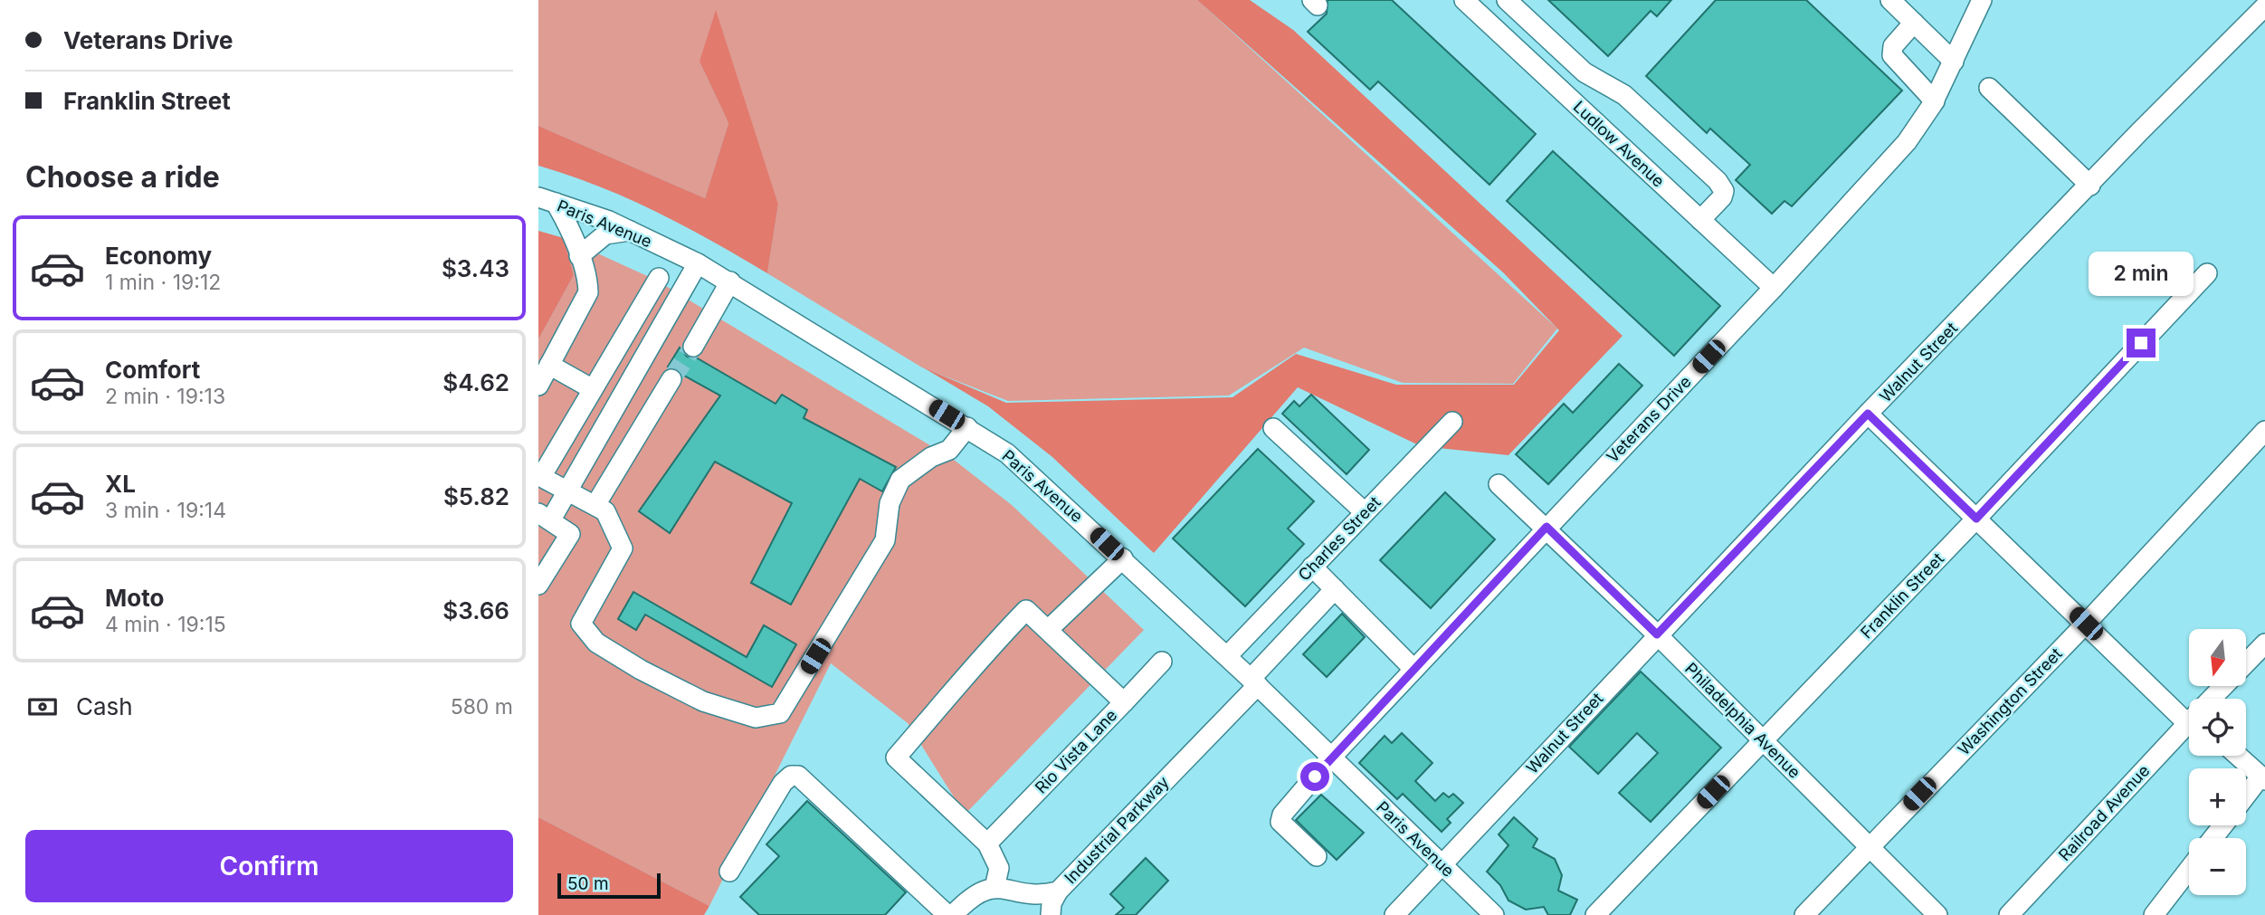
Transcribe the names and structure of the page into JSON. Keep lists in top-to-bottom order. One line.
{"streets":{"street":["Ludlow Avenue","Paris Avenue","Walnut Street","Veterans Drive","Charles Street","Franklin Street","Washington Street","Philadelphia Avenue","Rio Vista Lane","Railroad Avenue","Industrial Parkway"]},"crossings":[["Ludlow Avenue","Veterans Drive"],["Paris Avenue","Walnut Street"],["Paris Avenue","Veterans Drive"],["Paris Avenue","Charles Street"],["Paris Avenue","Industrial Parkway"],["Walnut Street","Philadelphia Avenue"],["Veterans Drive","Philadelphia Avenue"],["Franklin Street","Philadelphia Avenue"],["Washington Street","Philadelphia Avenue"]],"scale_bar":"50 m","north":"bottom","page":{"banner":["Veterans Drive","Franklin Street"],"heading":"Choose a ride","list":[{"name":"Economy","note":"1 min · 19:12","value":"$3.43"},{"name":"Comfort","note":"2 min · 19:13","value":"$4.62"},{"name":"XL","note":"3 min · 19:14","value":"$5.82"},{"name":"Moto","note":"4 min · 19:15","value":"$3.66"}],"bubble":"2 min","map_buttons":["+","−"],"pay":["Cash","580 m"],"buttons":"Confirm","scale":"50 m"}}
